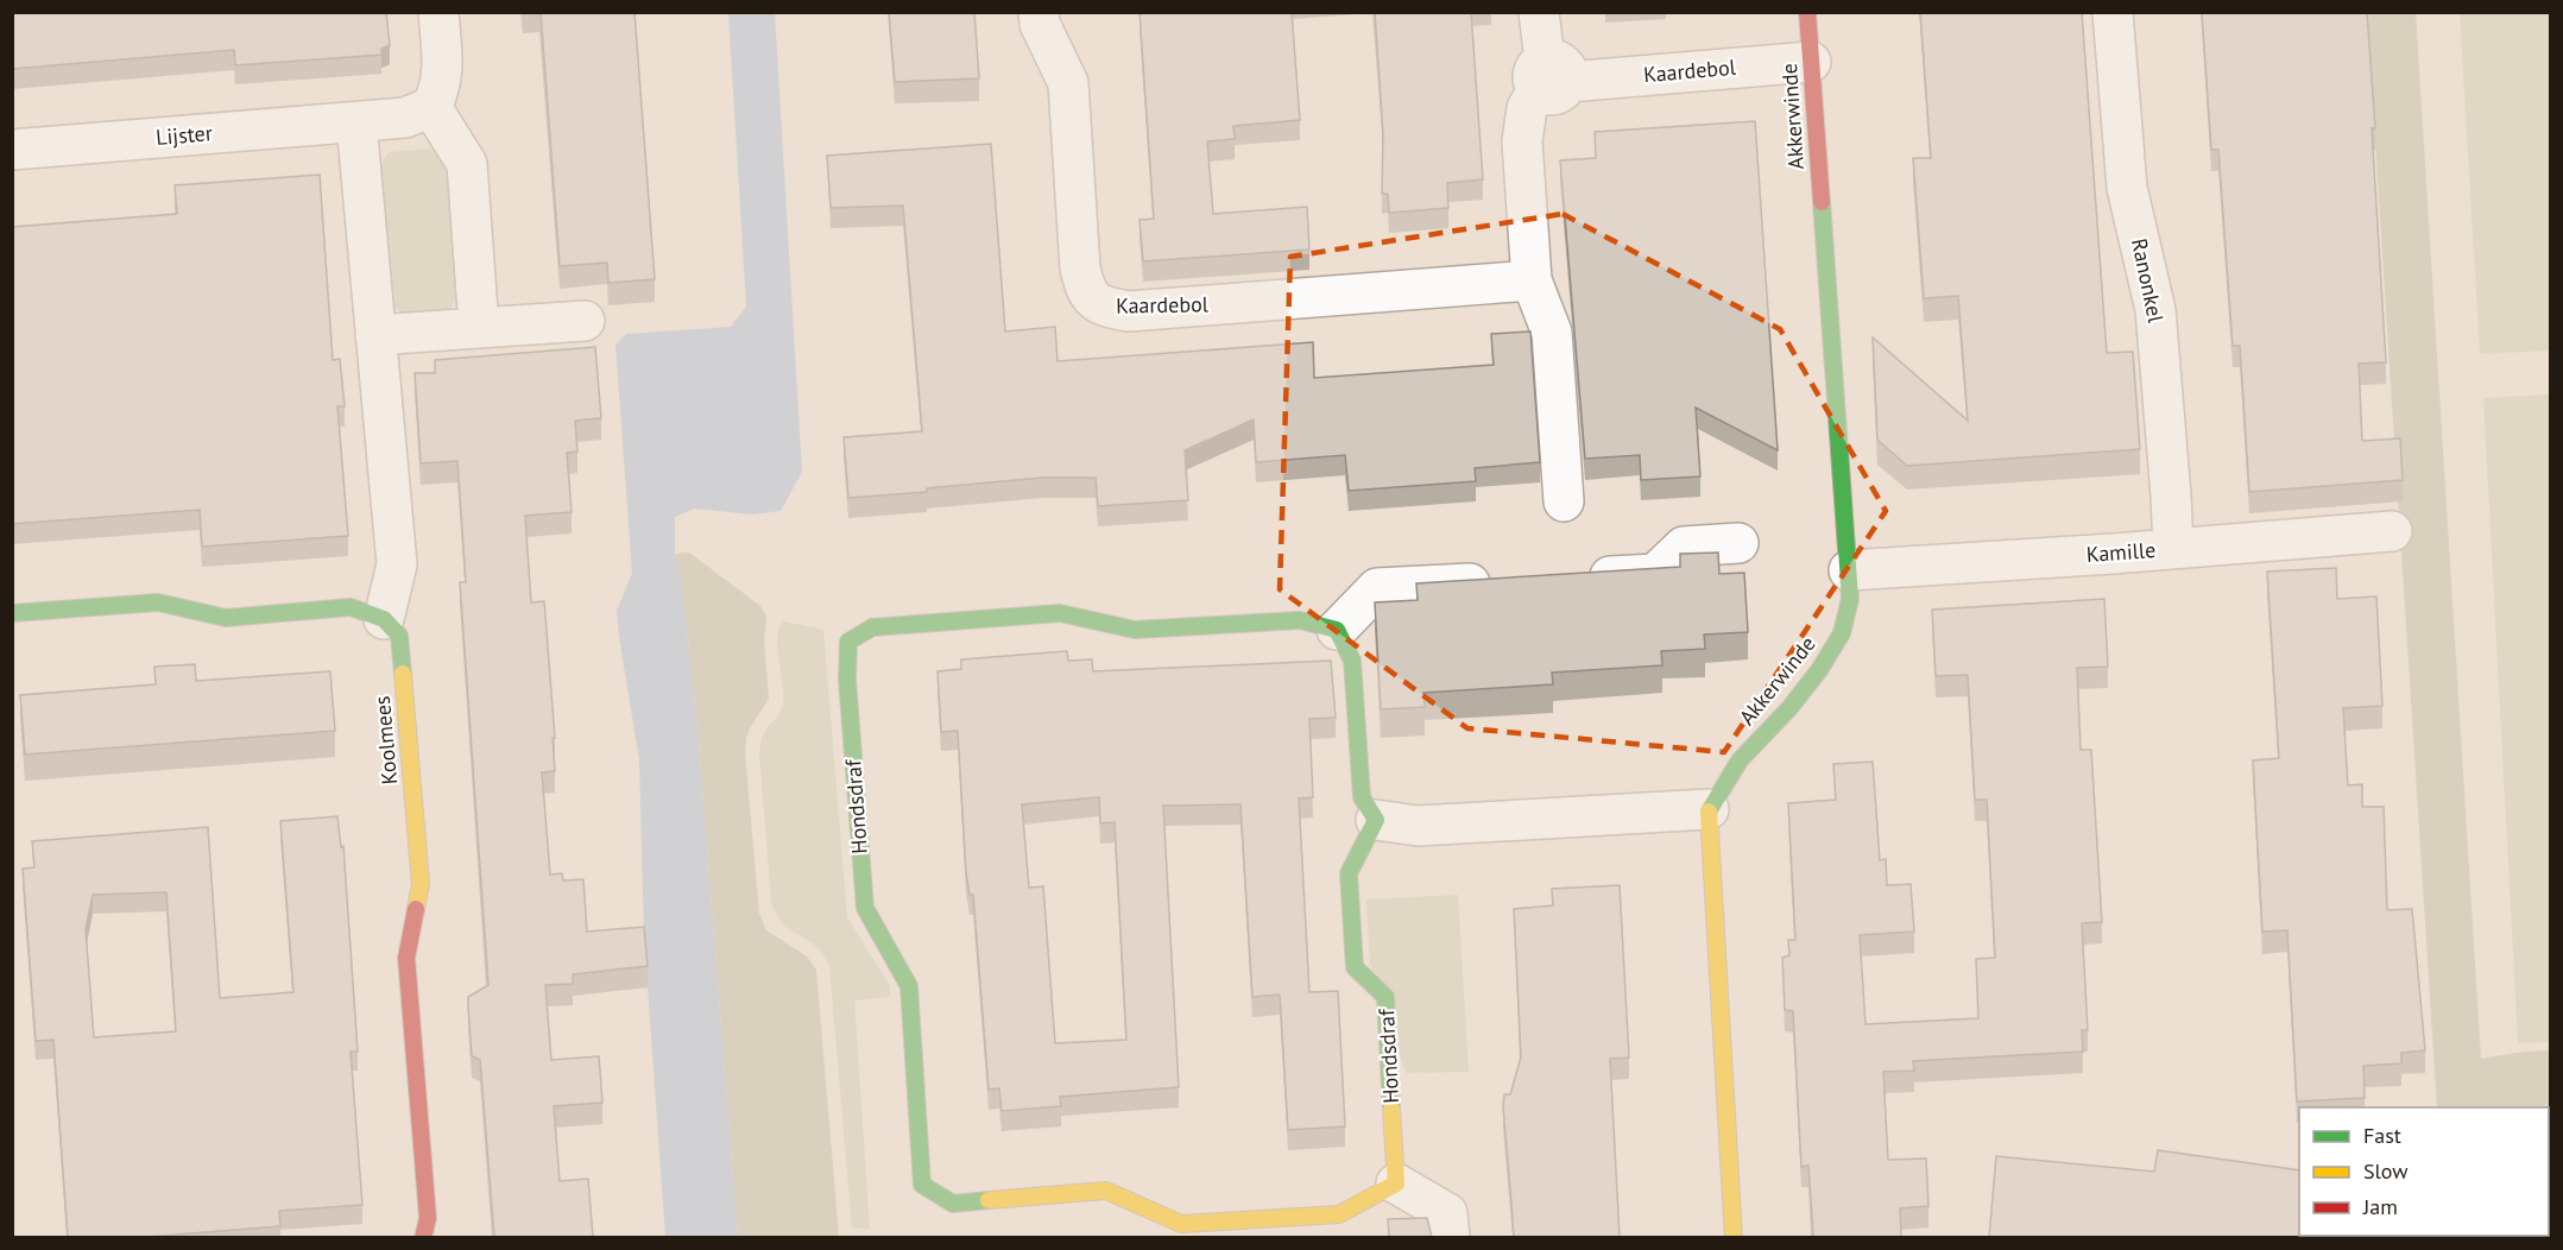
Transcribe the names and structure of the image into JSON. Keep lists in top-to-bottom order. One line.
{"streets":{"street":["Kaardebol","Akkerwinde","Lijster","Ranonkel","Kamille","Koolmees","Hondsdraf"]},"crossings":[["Kaardebol","Akkerwinde"],["Akkerwinde","Kamille"],["Ranonkel","Kamille"]],"legend":["Fast","Slow","Jam"]}
